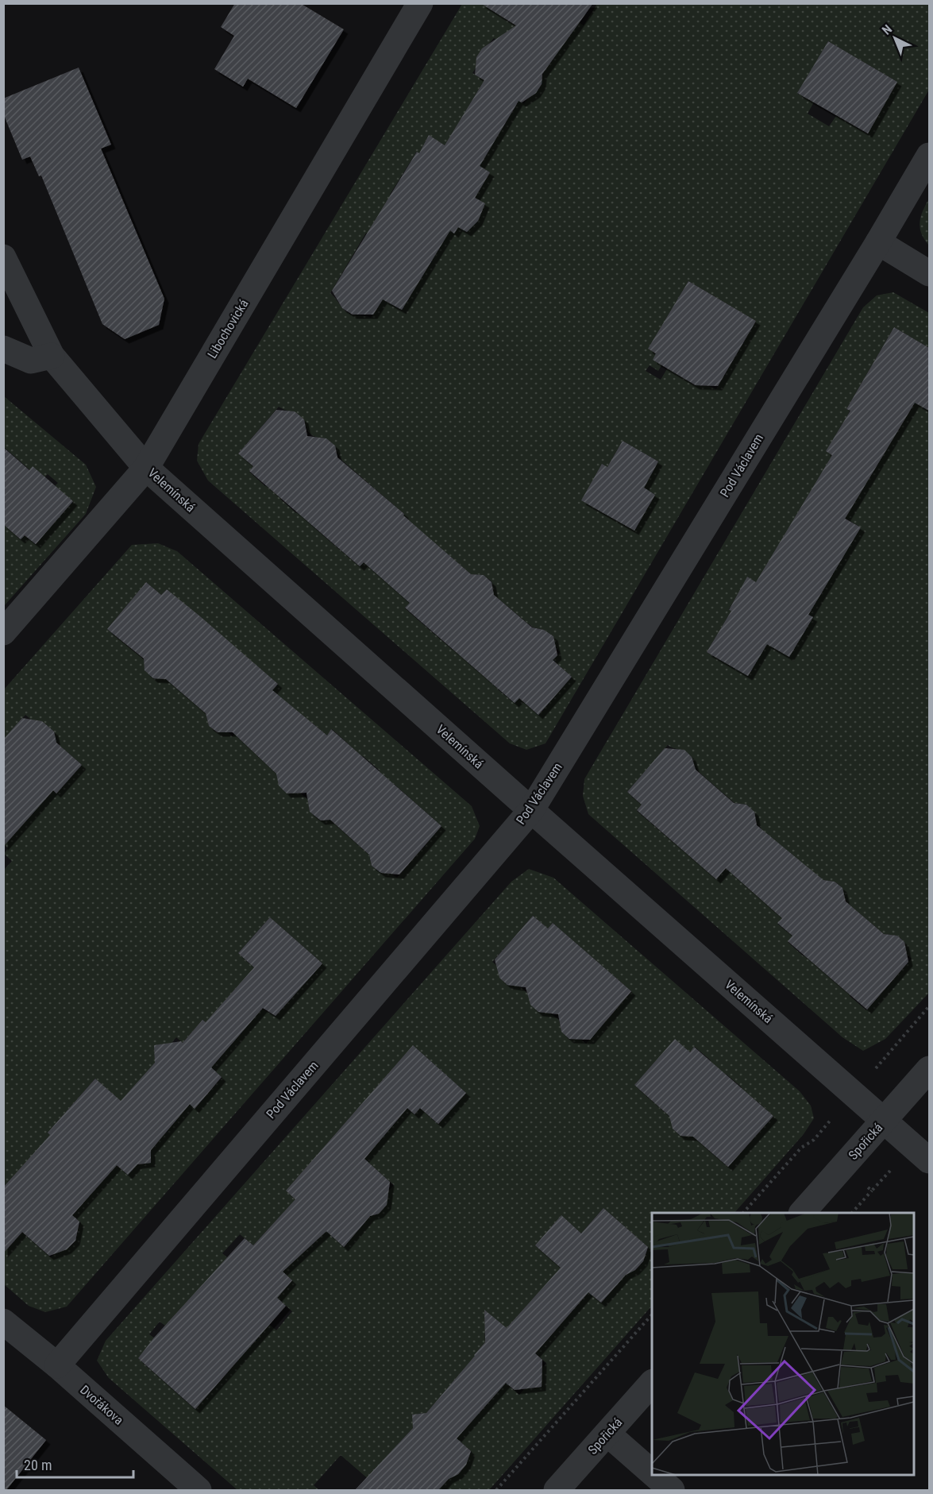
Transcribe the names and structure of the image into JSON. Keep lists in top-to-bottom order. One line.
{"streets":{"street":["Libochovická","Pod Václavem","Velemínská","Spořická","Dvořákova"]},"crossings":[["Libochovická","Velemínská"],["Pod Václavem","Velemínská"],["Pod Václavem","Dvořákova"],["Velemínská","Spořická"]],"scale_bar":"20 m","north":"top left"}
